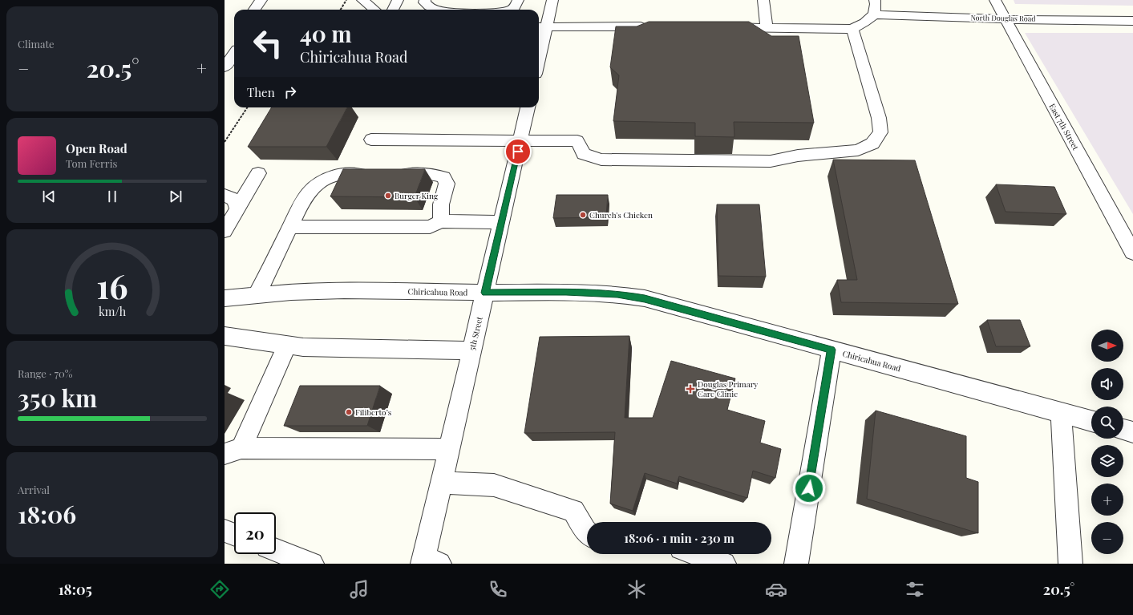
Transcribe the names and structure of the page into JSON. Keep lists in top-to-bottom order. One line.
{"streets":{"street":["North Douglas Road","East 7th Street","Chiricahua Road","5th Street"]},"crossings":[["North Douglas Road","East 7th Street"],["Chiricahua Road","5th Street"]],"places":{"other":["Burger King","Church's Chicken","Filiberto’s"],"health":["Douglas Primary Care Clinic"]},"north":"right","page":{"tile":["Climate",["Range · 70%","350 km"],["Arrival","18:06"]],"turn":["40 m","Chiricahua Road"],"heat":["−","20.5°","+"],"then":"Then","song":["Open Road","Tom Ferris"],"map_buttons":["+","−"],"limit":"20","trip":"18:06 · 1 min · 230 m","tabs":["18:05","20.5°"],"gauge":["16","km/h"]}}
